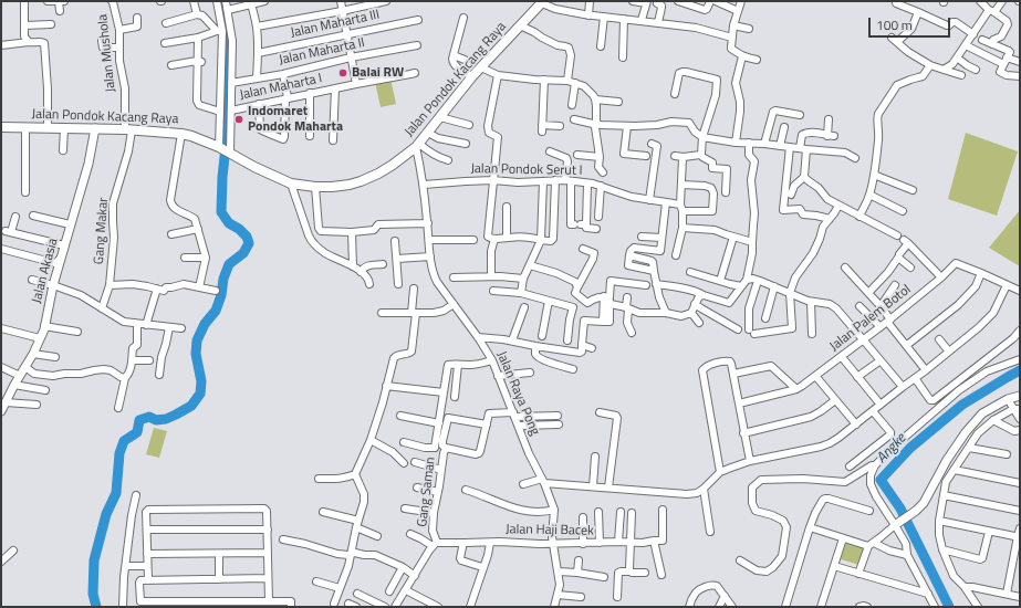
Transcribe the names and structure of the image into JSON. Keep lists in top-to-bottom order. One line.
{"streets":{"main road":["Jalan Pondok Kacang Raya"],"street":["Jalan Maharta III","Jalan Maharta II","Jalan Mushola","Jalan Maharta I","Jalan Pondok Serut I","Gang Makar","Jalan Akasia","Jalan Palem Botol","Jalan Raya Pong","Gang Saman","Jalan Haji Bacek"]},"crossings":[["Jalan Mushola","Jalan Pondok Kacang Raya"],["Jalan Mushola","Gang Makar"],["Jalan Pondok Kacang Raya","Gang Makar"],["Jalan Pondok Kacang Raya","Jalan Akasia"],["Jalan Pondok Kacang Raya","Jalan Raya Pong"],["Jalan Pondok Serut I","Jalan Raya Pong"],["Jalan Raya Pong","Jalan Haji Bacek"],["Gang Saman","Jalan Haji Bacek"]],"water":["Angke"],"places":["Balai RW","Indomaret Pondok Maharta"],"scale_bar":"100 m"}
